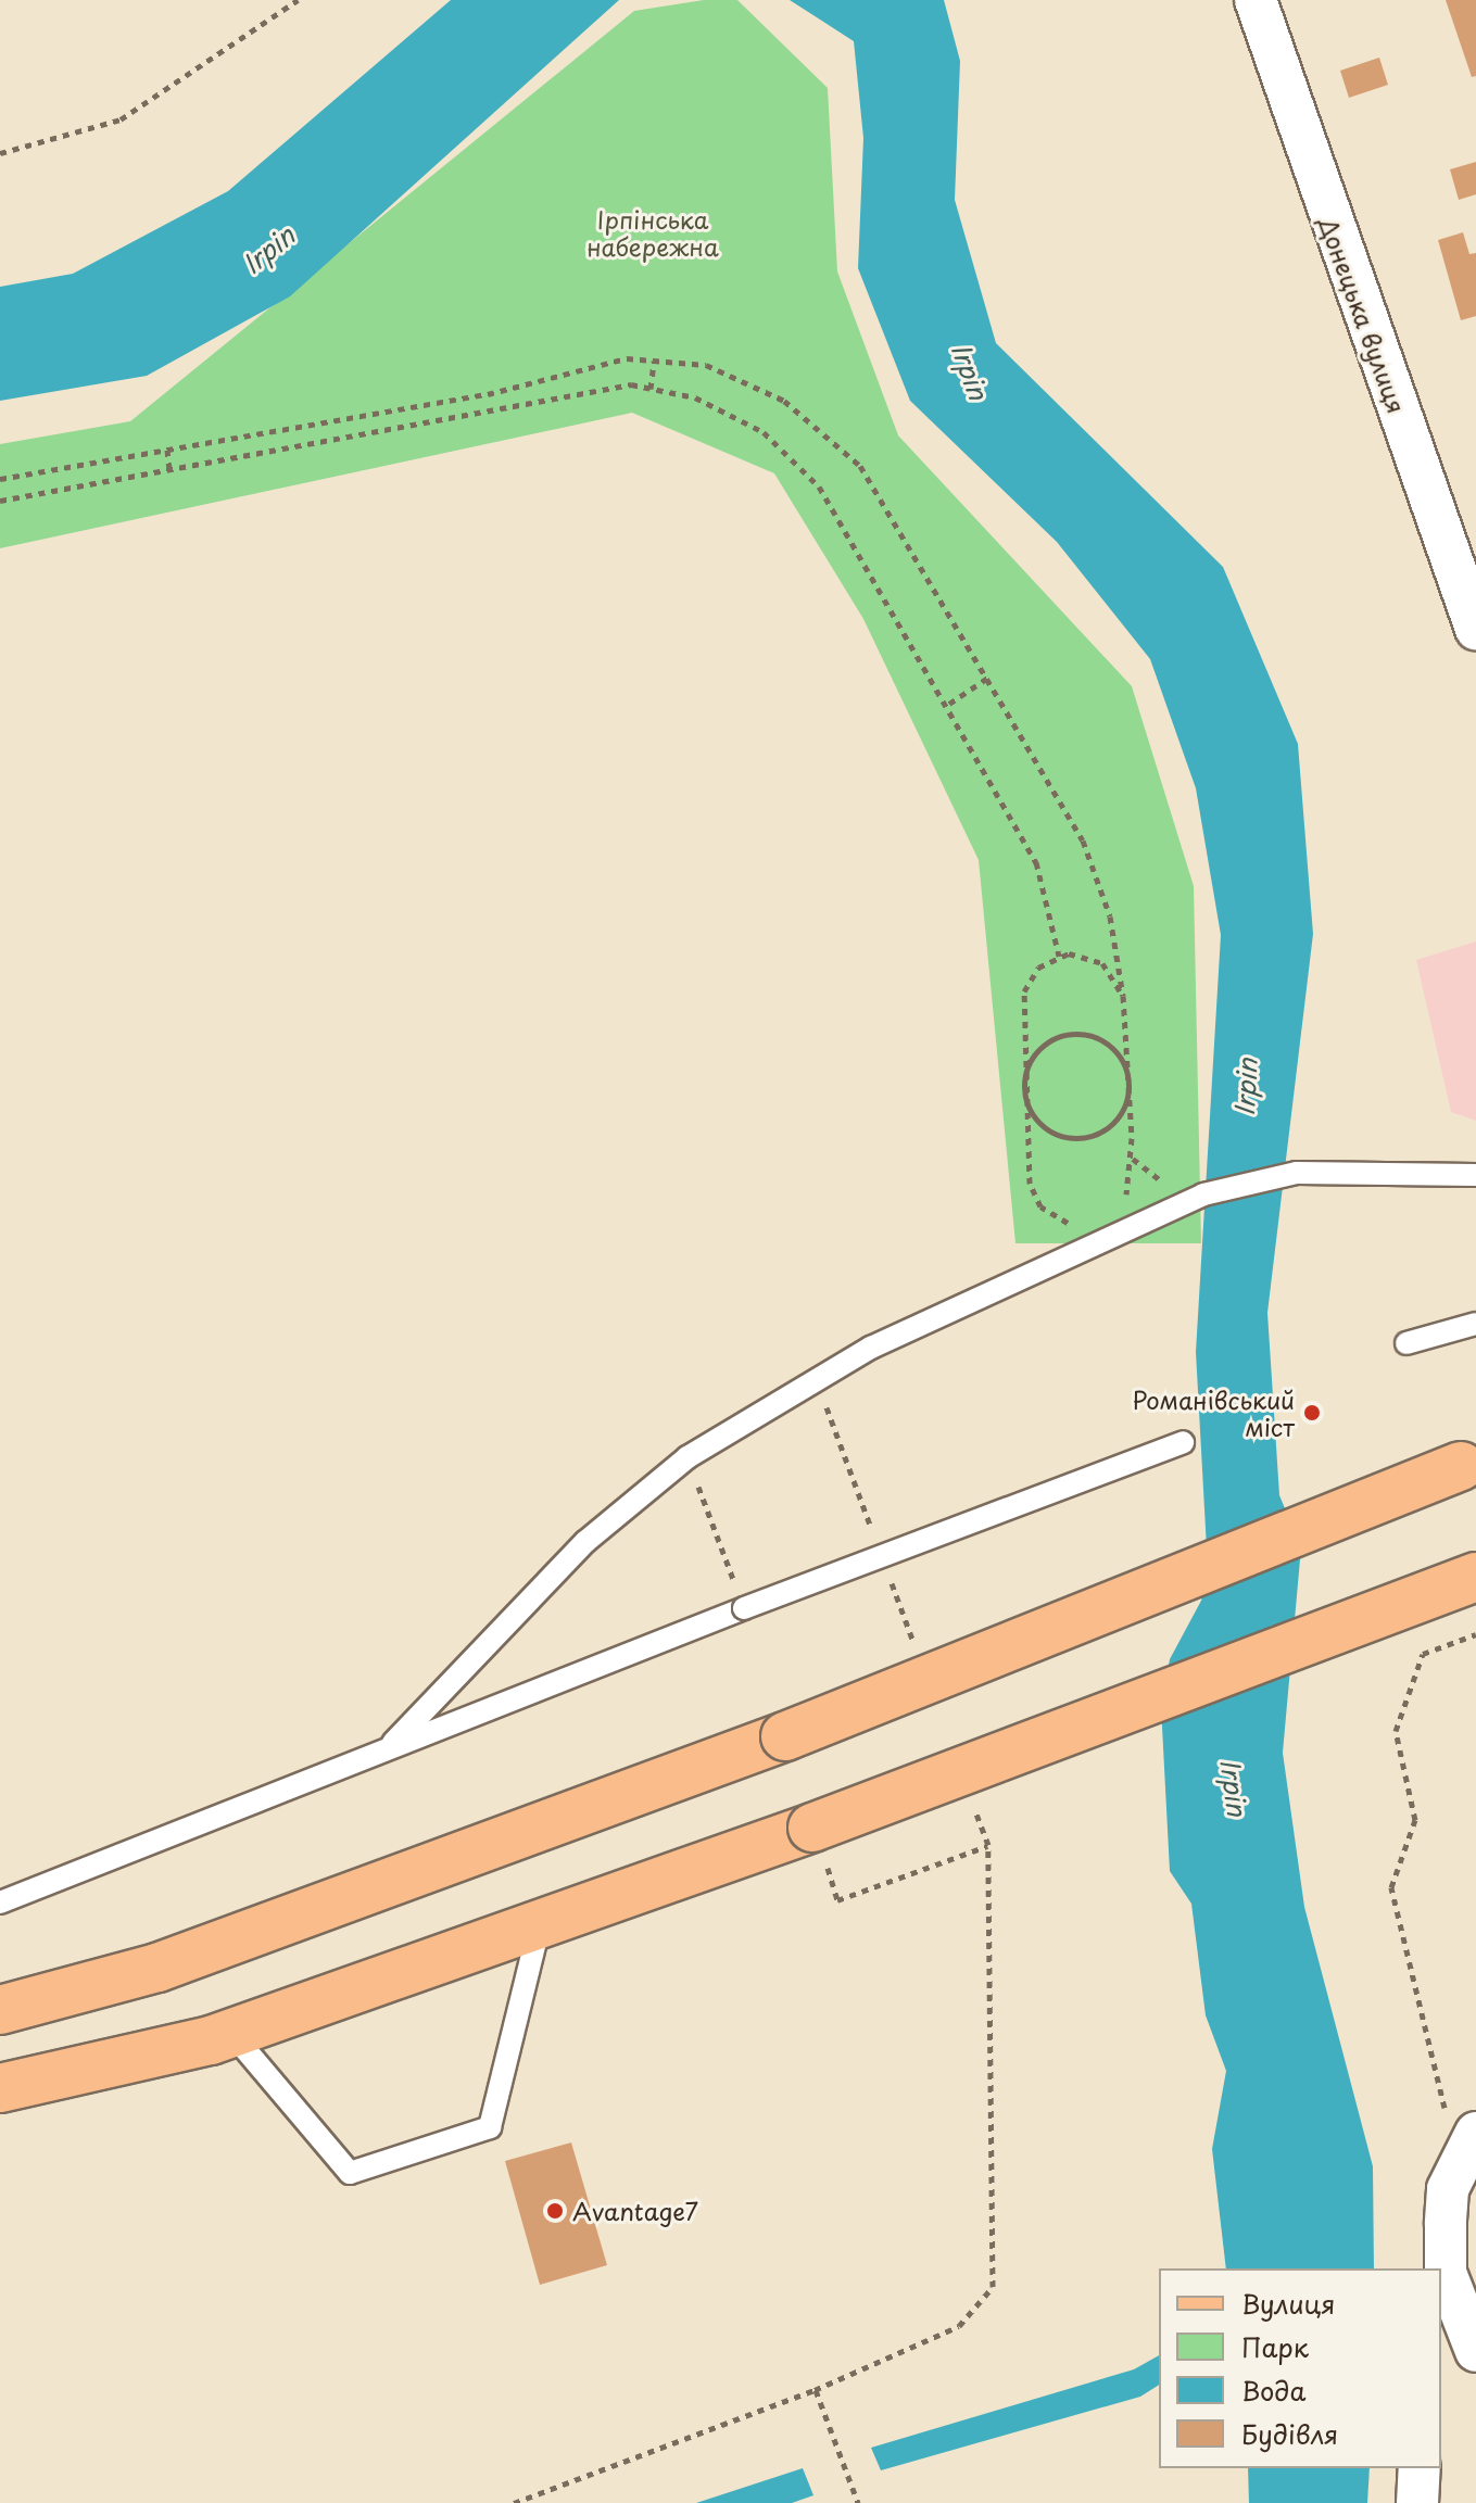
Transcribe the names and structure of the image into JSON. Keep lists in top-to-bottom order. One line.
{"streets":{"street":["Донецька вулиця"]},"water":["Irpin"],"parks":["Ірпінська набережна"],"places":["Романівський міст","Avantage7"],"legend":["Вулиця","Парк","Вода","Будівля"]}
